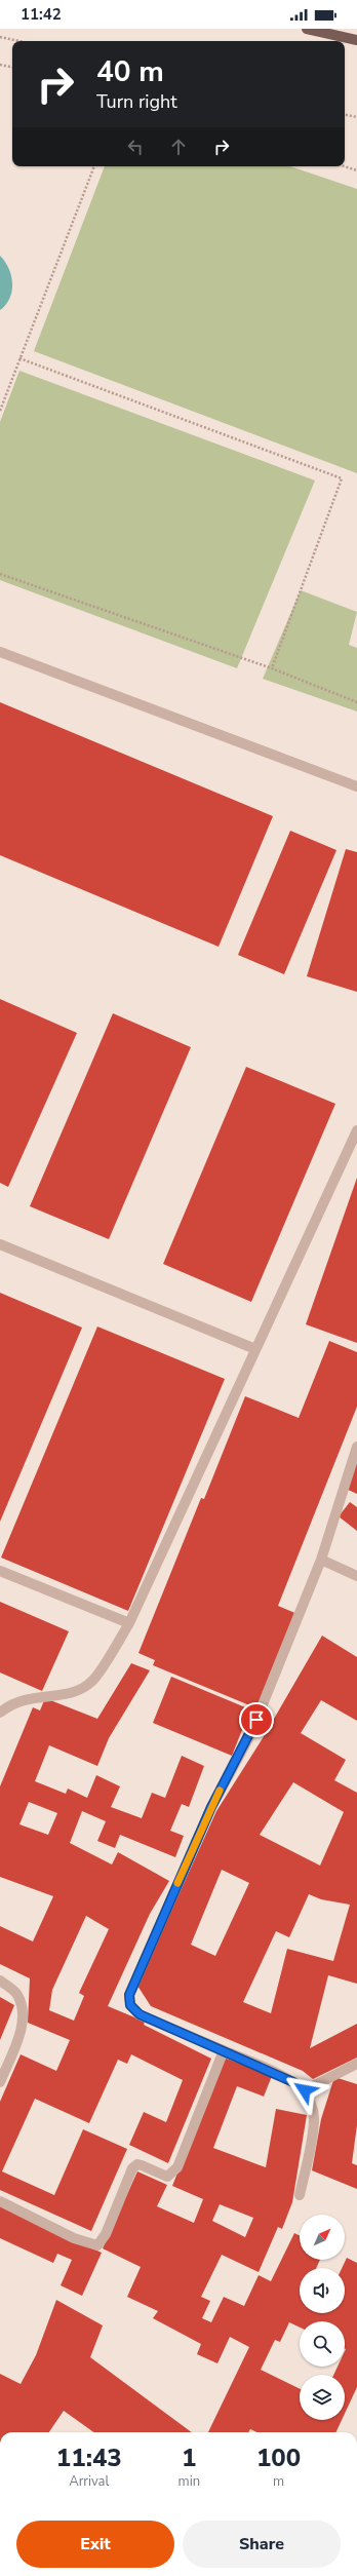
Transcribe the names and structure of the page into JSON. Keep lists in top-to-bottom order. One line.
{"north":"top right","page":{"status":"11:42","turn":["40 m","Turn right"],"eta":["11:43","Arrival","1","min","100","m"],"buttons":["Exit","Share"]}}
